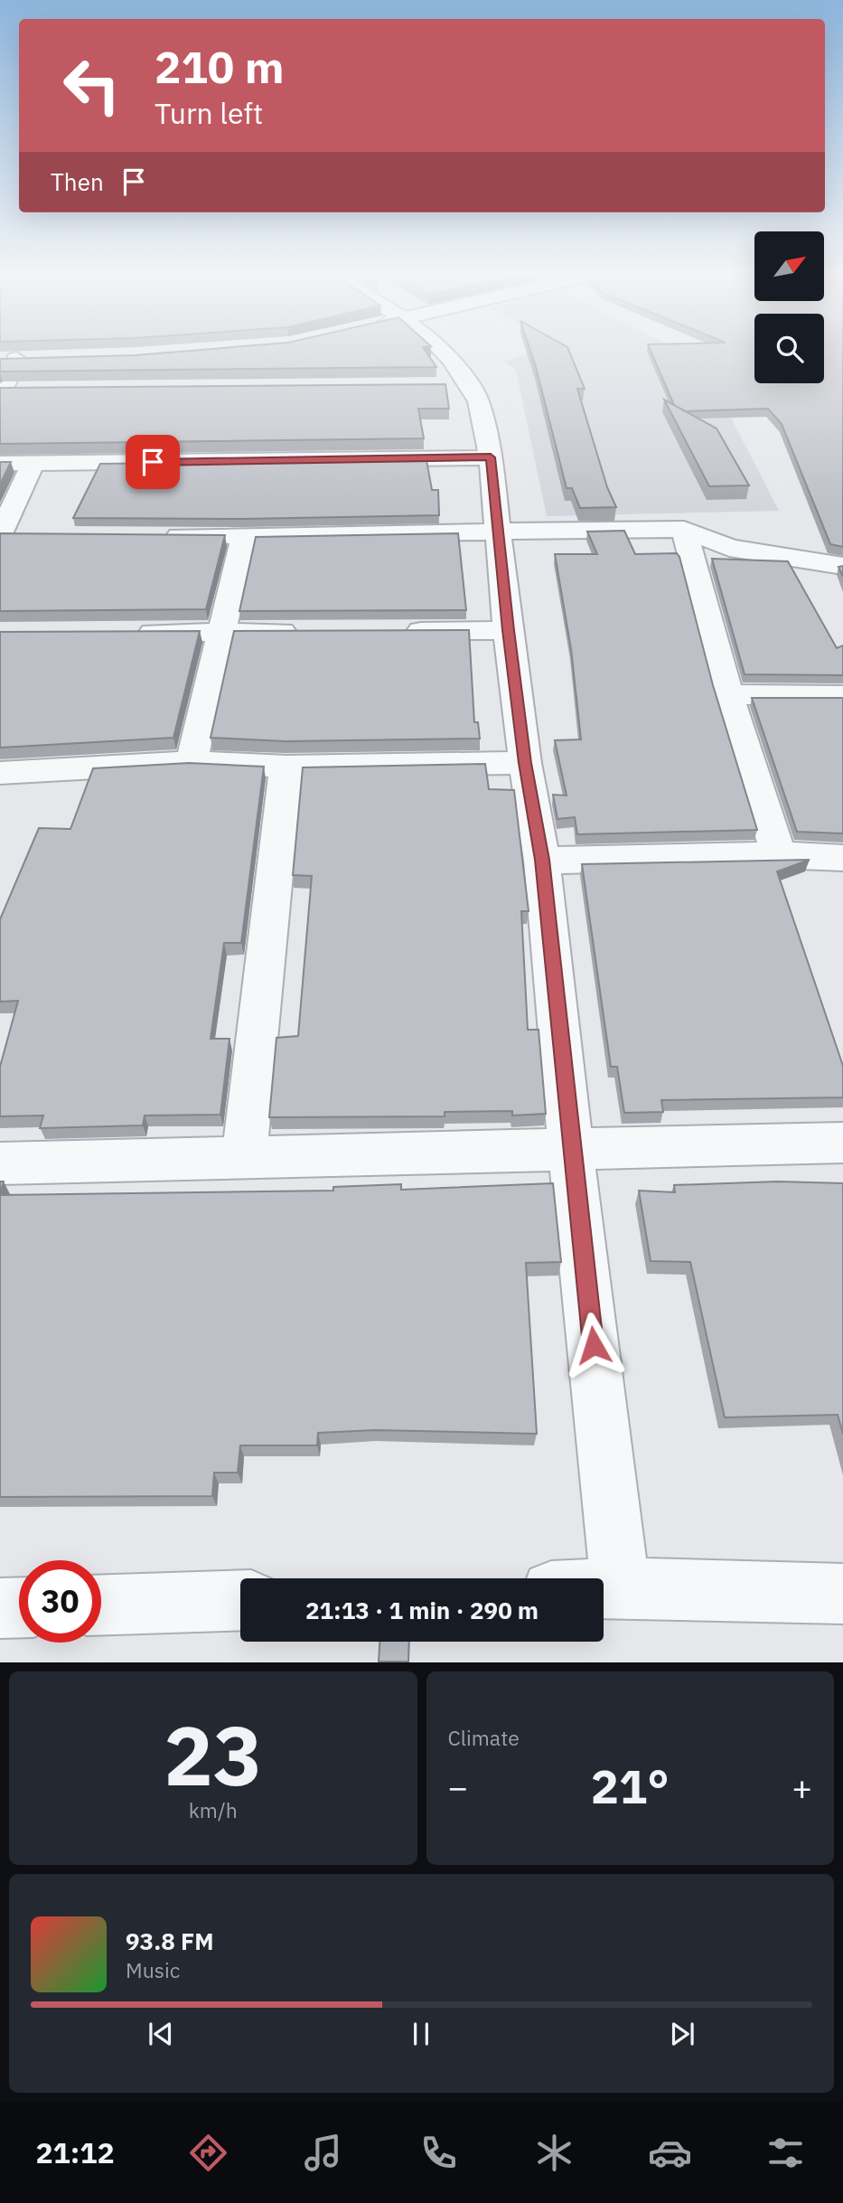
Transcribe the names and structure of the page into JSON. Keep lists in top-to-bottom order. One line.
{"north":"top right","page":{"turn":["210 m","Turn left"],"then":"Then","limit":"30","trip":"21:13 · 1 min · 290 m","tile":[["23","km/h"],"Climate"],"heat":["−","21°","+"],"song":["93.8 FM","Music"],"tabs":"21:12"}}
